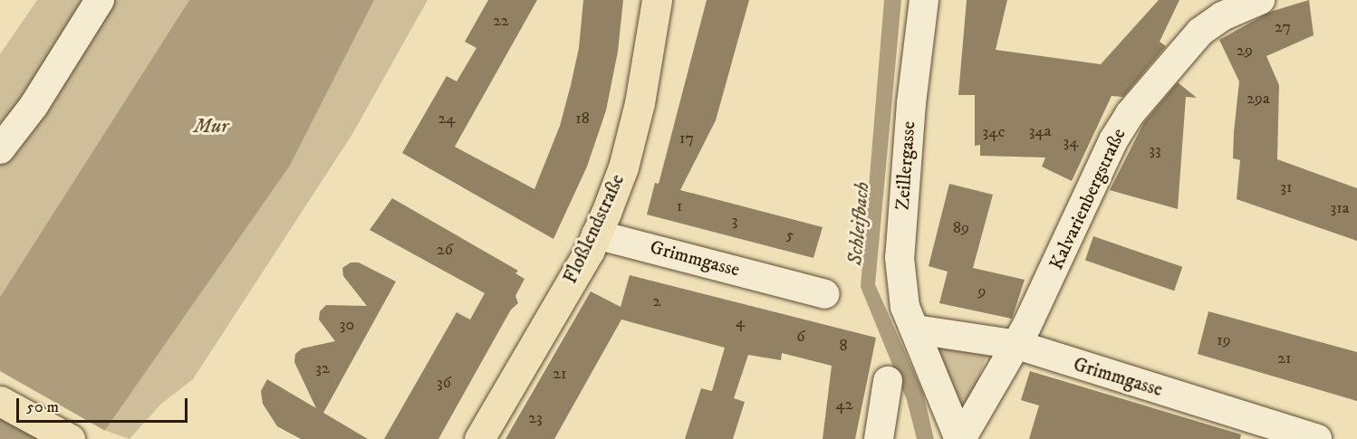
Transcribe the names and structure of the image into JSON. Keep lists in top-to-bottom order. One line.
{"streets":{"main road":["Floßlendstraße"],"street":["Zeillergasse","Kalvarienbergstraße","Grimmgasse"]},"crossings":[["Zeillergasse","Kalvarienbergstraße"],["Zeillergasse","Grimmgasse"],["Kalvarienbergstraße","Grimmgasse"],["Floßlendstraße","Grimmgasse"]],"water":["Mur","Schleifbach"],"house_numbers":["22","27","29","29a","24","18","34a","34c","17","34","33","31","1","31a","3","89","5","26","9","2","4","30","6","19","8","21","32","21","36","42","23"],"scale_bar":"50 m"}
